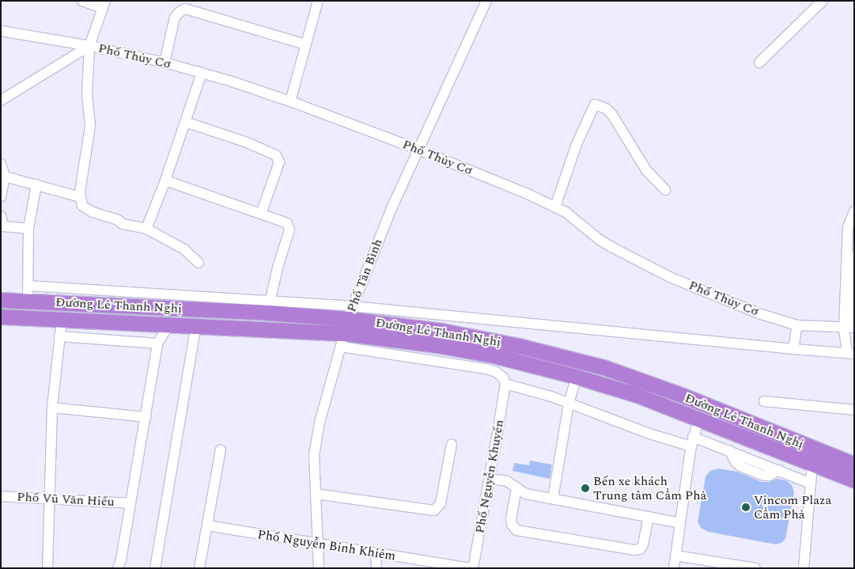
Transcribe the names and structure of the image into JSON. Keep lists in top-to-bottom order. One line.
{"streets":{"highway":["Đường Lê Thanh Nghị"],"street":["Phố Thủy Cơ","Phố Tân Bình","Phố Nguyễn Khuyến","Phố Vũ Văn Hiếu","Phố Nguyễn Bỉnh Khiêm"]},"crossings":[["Phố Thủy Cơ","Phố Tân Bình"],["Phố Tân Bình","Đường Lê Thanh Nghị"],["Phố Tân Bình","Phố Nguyễn Bỉnh Khiêm"],["Phố Nguyễn Khuyến","Phố Nguyễn Bỉnh Khiêm"]],"places":["Bến xe khách Trung tâm Cẩm Phả","Vincom Plaza Cẩm Phả"]}
